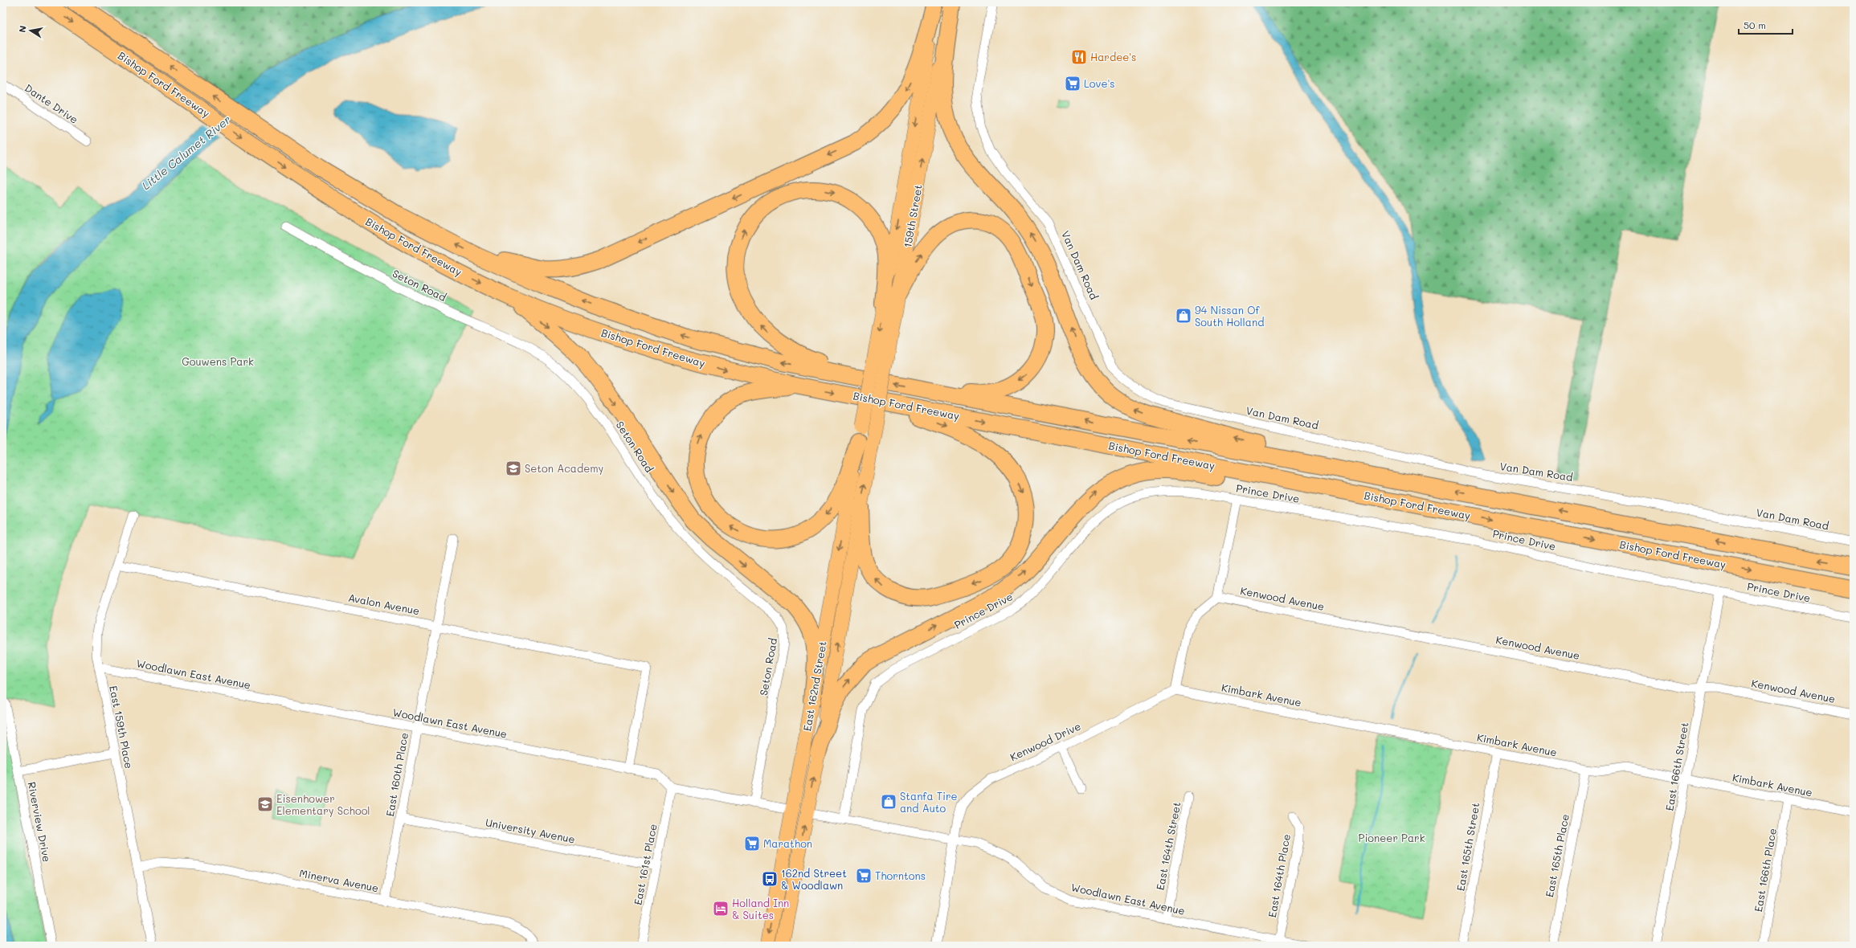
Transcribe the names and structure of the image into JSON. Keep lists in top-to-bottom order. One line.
{"streets":{"highway":["Bishop Ford Freeway"],"main road":["159th Street","East 162nd Street"],"street":["Dante Drive","Van Dam Road","Seton Road","Prince Drive","Kenwood Avenue","Avalon Avenue","Woodlawn East Avenue","Kimbark Avenue","East 159th Place","Kenwood Drive","East 166th Street","East 160th Place","Riverview Drive","University Avenue","East 164th Street","East 165th Street","East 165th Place","East 161st Place","East 166th Place","East 164th Place","Minerva Avenue"]},"crossings":[["159th Street","East 162nd Street"],["Prince Drive","Woodlawn East Avenue"],["Prince Drive","East 166th Street"],["Kenwood Avenue","East 166th Street"],["Avalon Avenue","Woodlawn East Avenue"],["Avalon Avenue","East 159th Place"],["Avalon Avenue","East 160th Place"],["Woodlawn East Avenue","East 162nd Street"],["Woodlawn East Avenue","East 159th Place"],["Woodlawn East Avenue","Kenwood Drive"],["Woodlawn East Avenue","East 160th Place"],["Woodlawn East Avenue","East 164th Street"],["Woodlawn East Avenue","East 161st Place"],["Woodlawn East Avenue","East 164th Place"],["Kimbark Avenue","Kenwood Drive"],["Kimbark Avenue","East 166th Street"],["Kimbark Avenue","East 165th Street"],["Kimbark Avenue","East 165th Place"],["Kimbark Avenue","East 166th Place"],["East 159th Place","Minerva Avenue"],["East 160th Place","University Avenue"],["East 160th Place","Minerva Avenue"],["University Avenue","East 161st Place"]],"water":["Little Calumet River"],"parks":["Gouwens Park","Pioneer Park"],"places":{"restaurant":["Hardee's"],"supermarket":["Love's","Marathon","Thorntons"],"shop":["94 Nissan Of South Holland","Stanfa Tire and Auto"],"school or university":["Seton Academy","Eisenhower Elementary School"],"bus stop":["162nd Street & Woodlawn"],"hotel":["Holland Inn & Suites"]},"scale_bar":"50 m","north":"left"}
